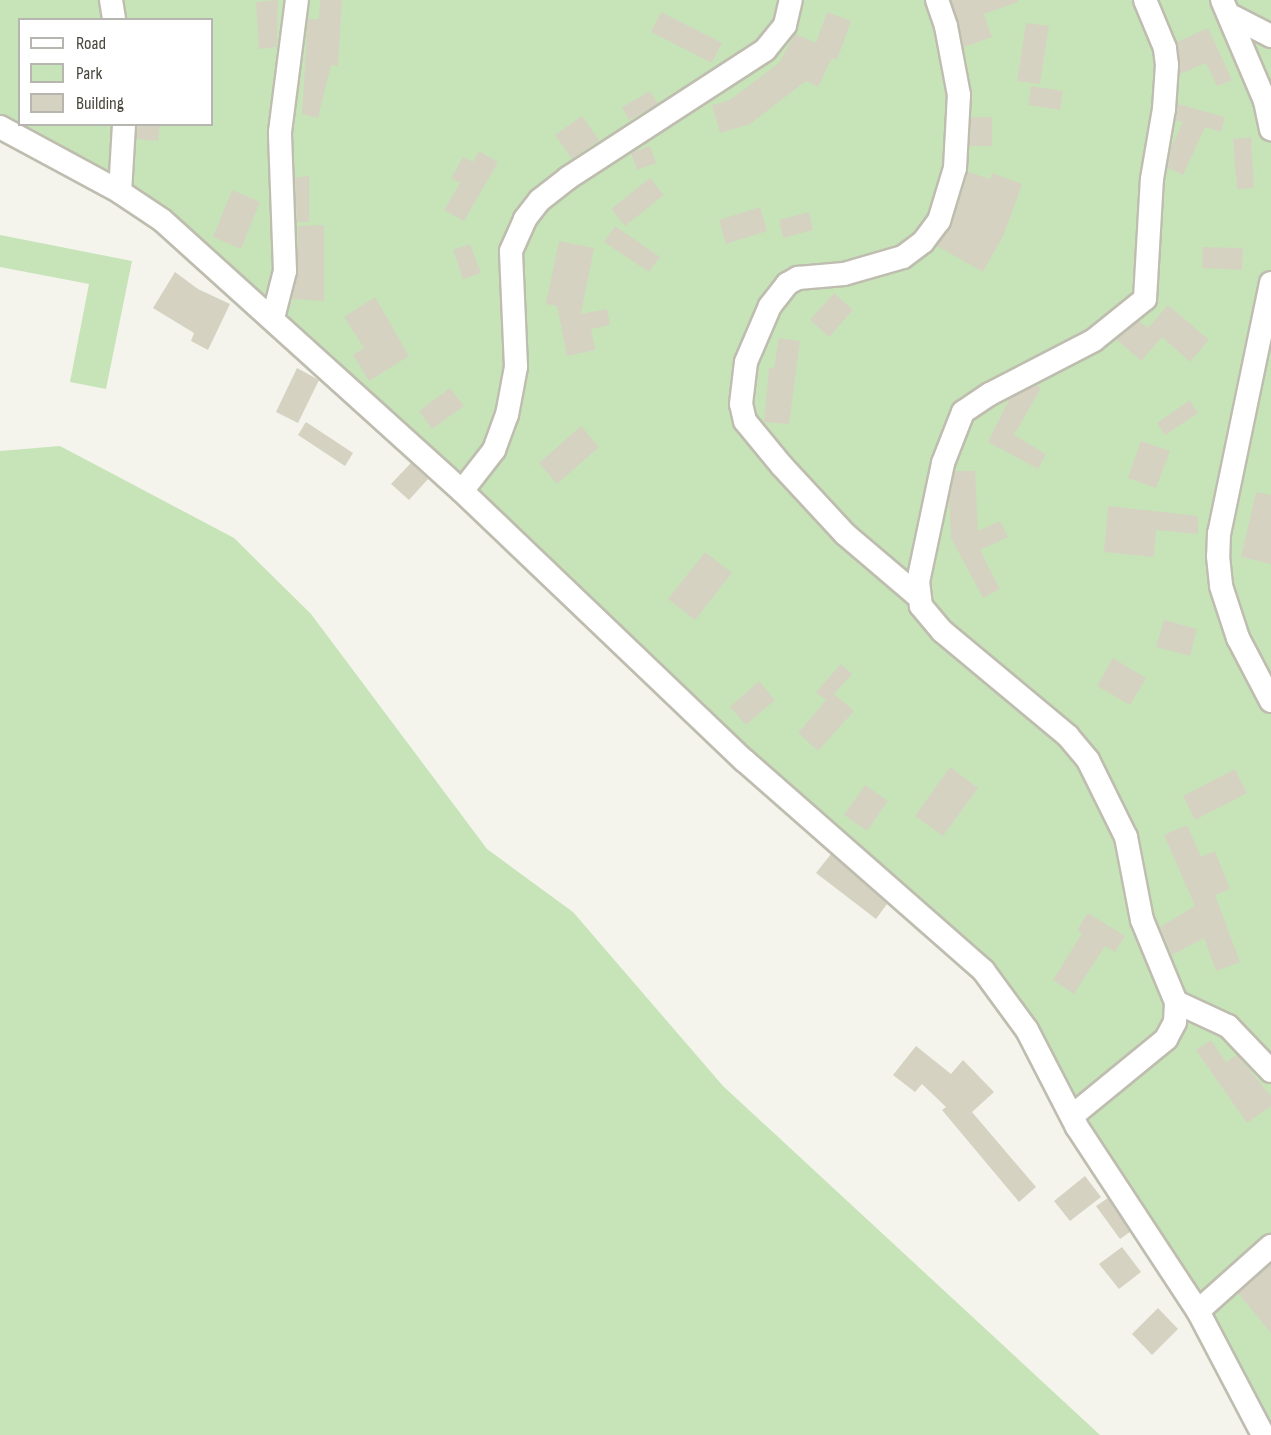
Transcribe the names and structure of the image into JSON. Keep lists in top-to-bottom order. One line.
{"legend":["Road","Park","Building"]}
